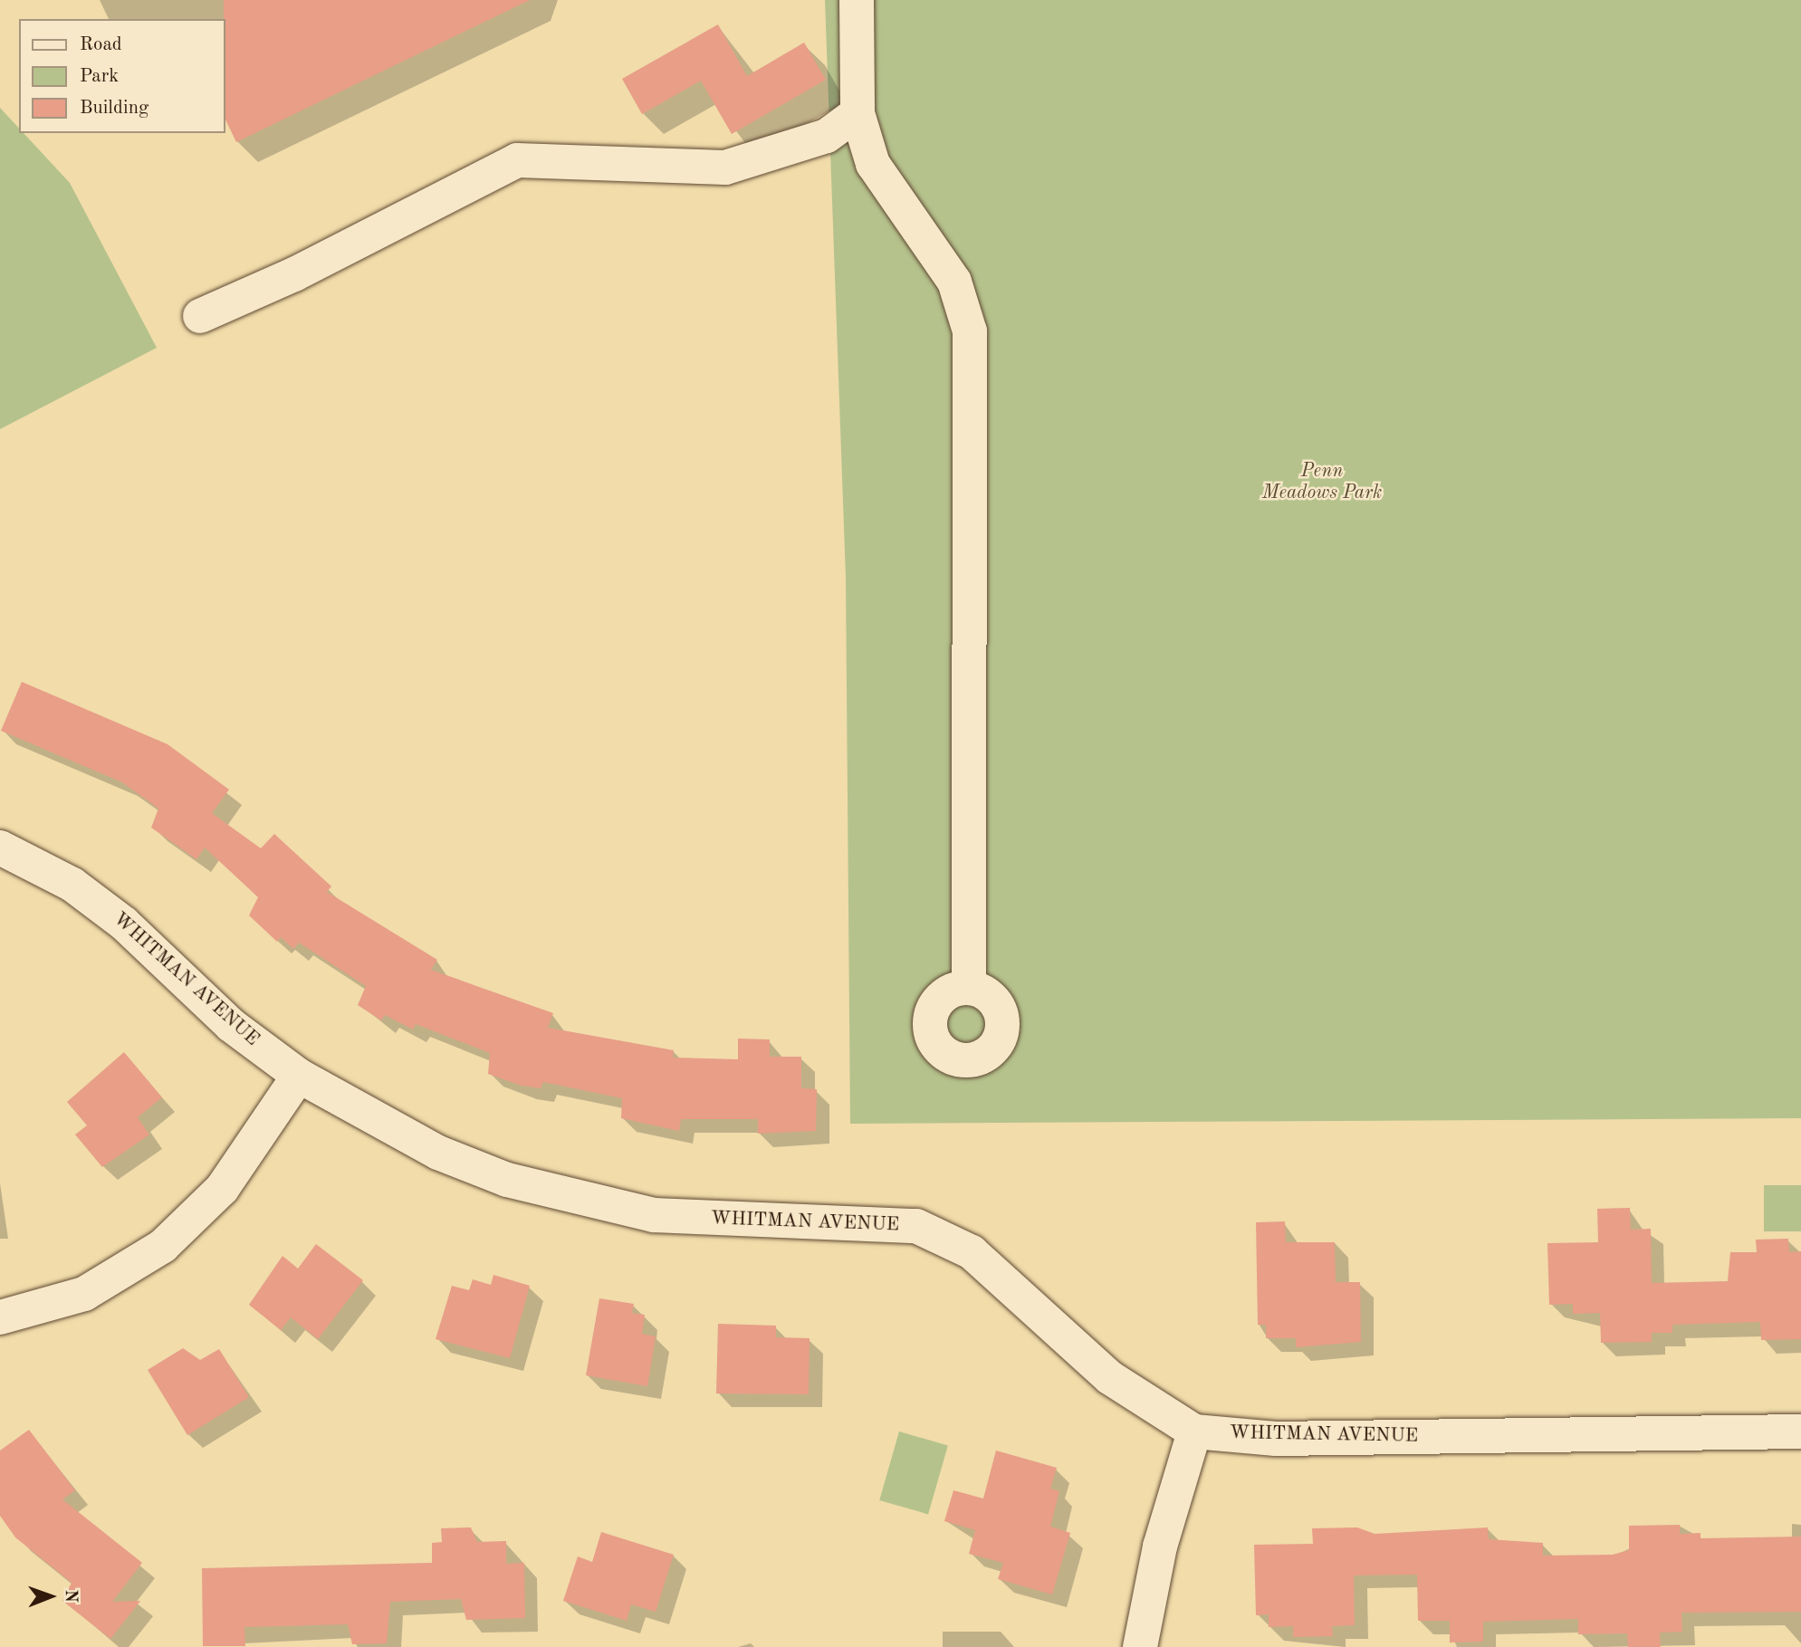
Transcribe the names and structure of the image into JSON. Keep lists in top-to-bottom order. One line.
{"streets":{"street":["WHITMAN AVENUE"]},"parks":["Penn Meadows Park"],"legend":["Road","Park","Building"],"north":"right"}
